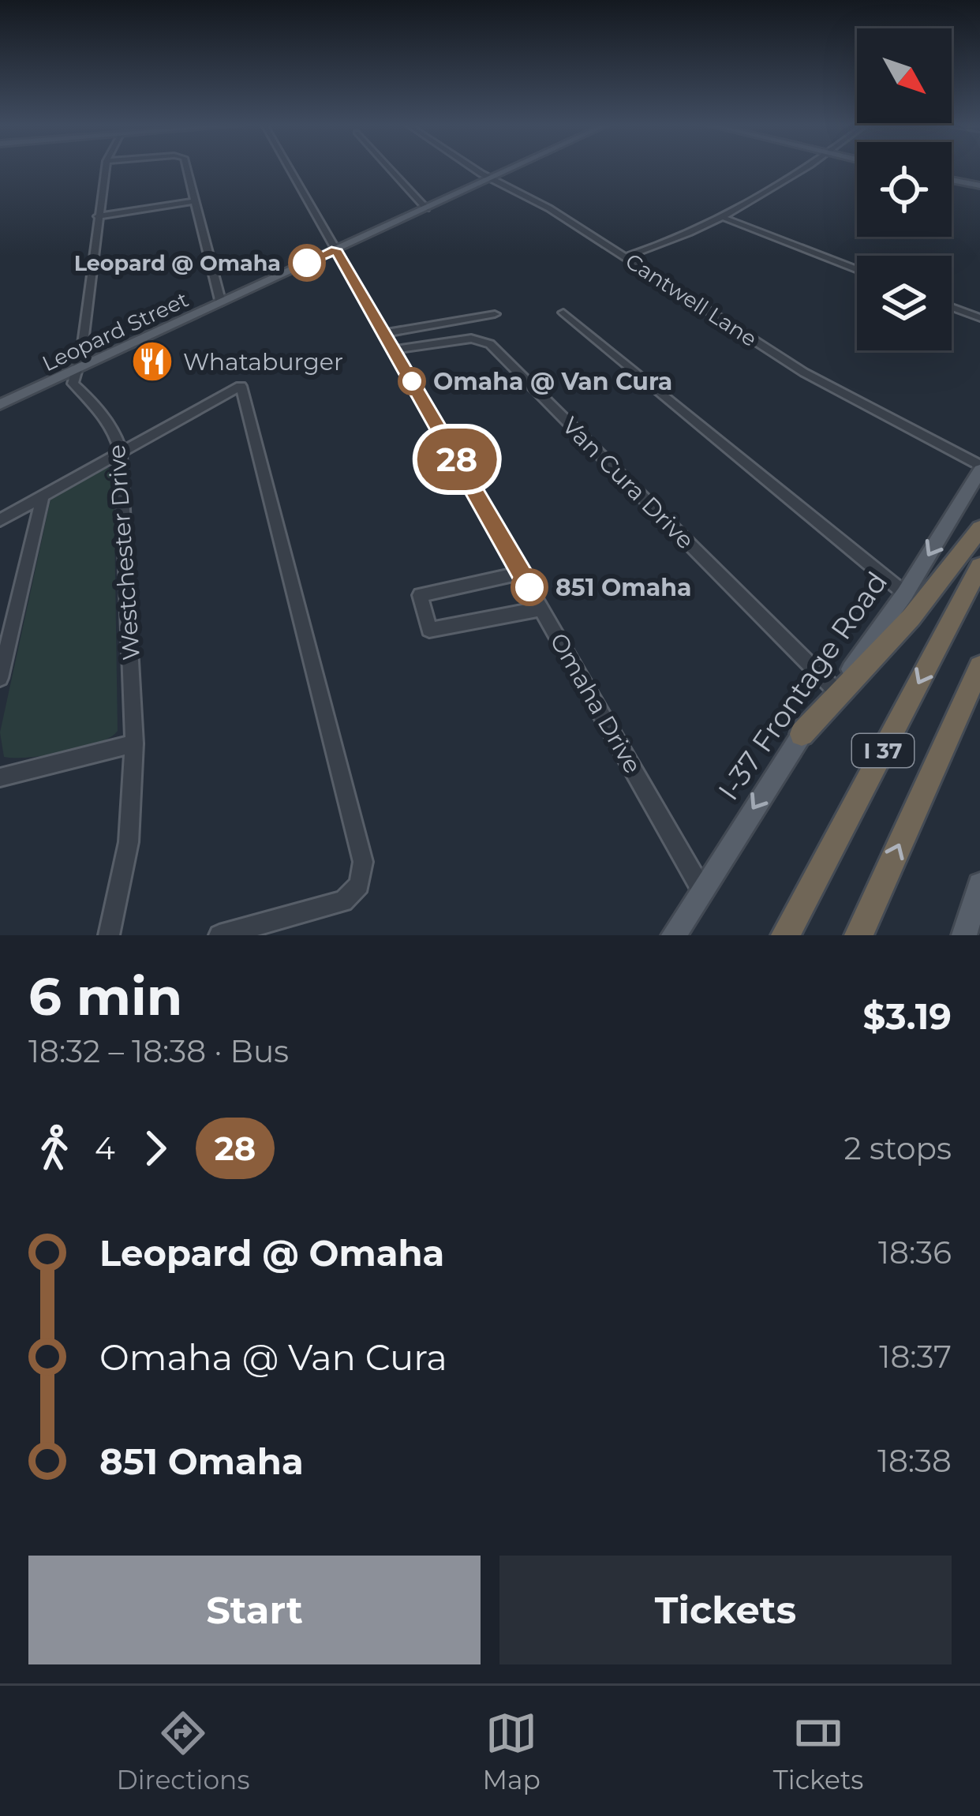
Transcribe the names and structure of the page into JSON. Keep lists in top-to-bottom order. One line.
{"streets":{"highway":["I 37"],"main road":["Leopard Street","I-37 Frontage Road"],"street":["Cantwell Lane","Van Cura Drive","Westchester Drive","Omaha Drive"]},"crossings":[["Cantwell Lane","Leopard Street"],["Cantwell Lane","I-37 Frontage Road"],["Leopard Street","Westchester Drive"],["Leopard Street","Omaha Drive"],["Van Cura Drive","I-37 Frontage Road"],["Van Cura Drive","Omaha Drive"],["I-37 Frontage Road","Omaha Drive"]],"one_way":["I-37 Frontage Road"],"places":{"other":["Leopard @ Omaha","Omaha @ Van Cura","851 Omaha"],"restaurant":["Whataburger"]},"lines":["bus line 28"],"north":"bottom right","page":{"on_map":"28","heading":["6 min","18:32 – 18:38 · Bus","$3.19"],"legs":["4","28","2 stops"],"list":[{"name":"Leopard @ Omaha","value":"18:36"},{"name":"Omaha @ Van Cura","value":"18:37"},{"name":"851 Omaha","value":"18:38"}],"buttons":["Start","Tickets"],"tabs":["Directions","Map","Tickets"]}}
